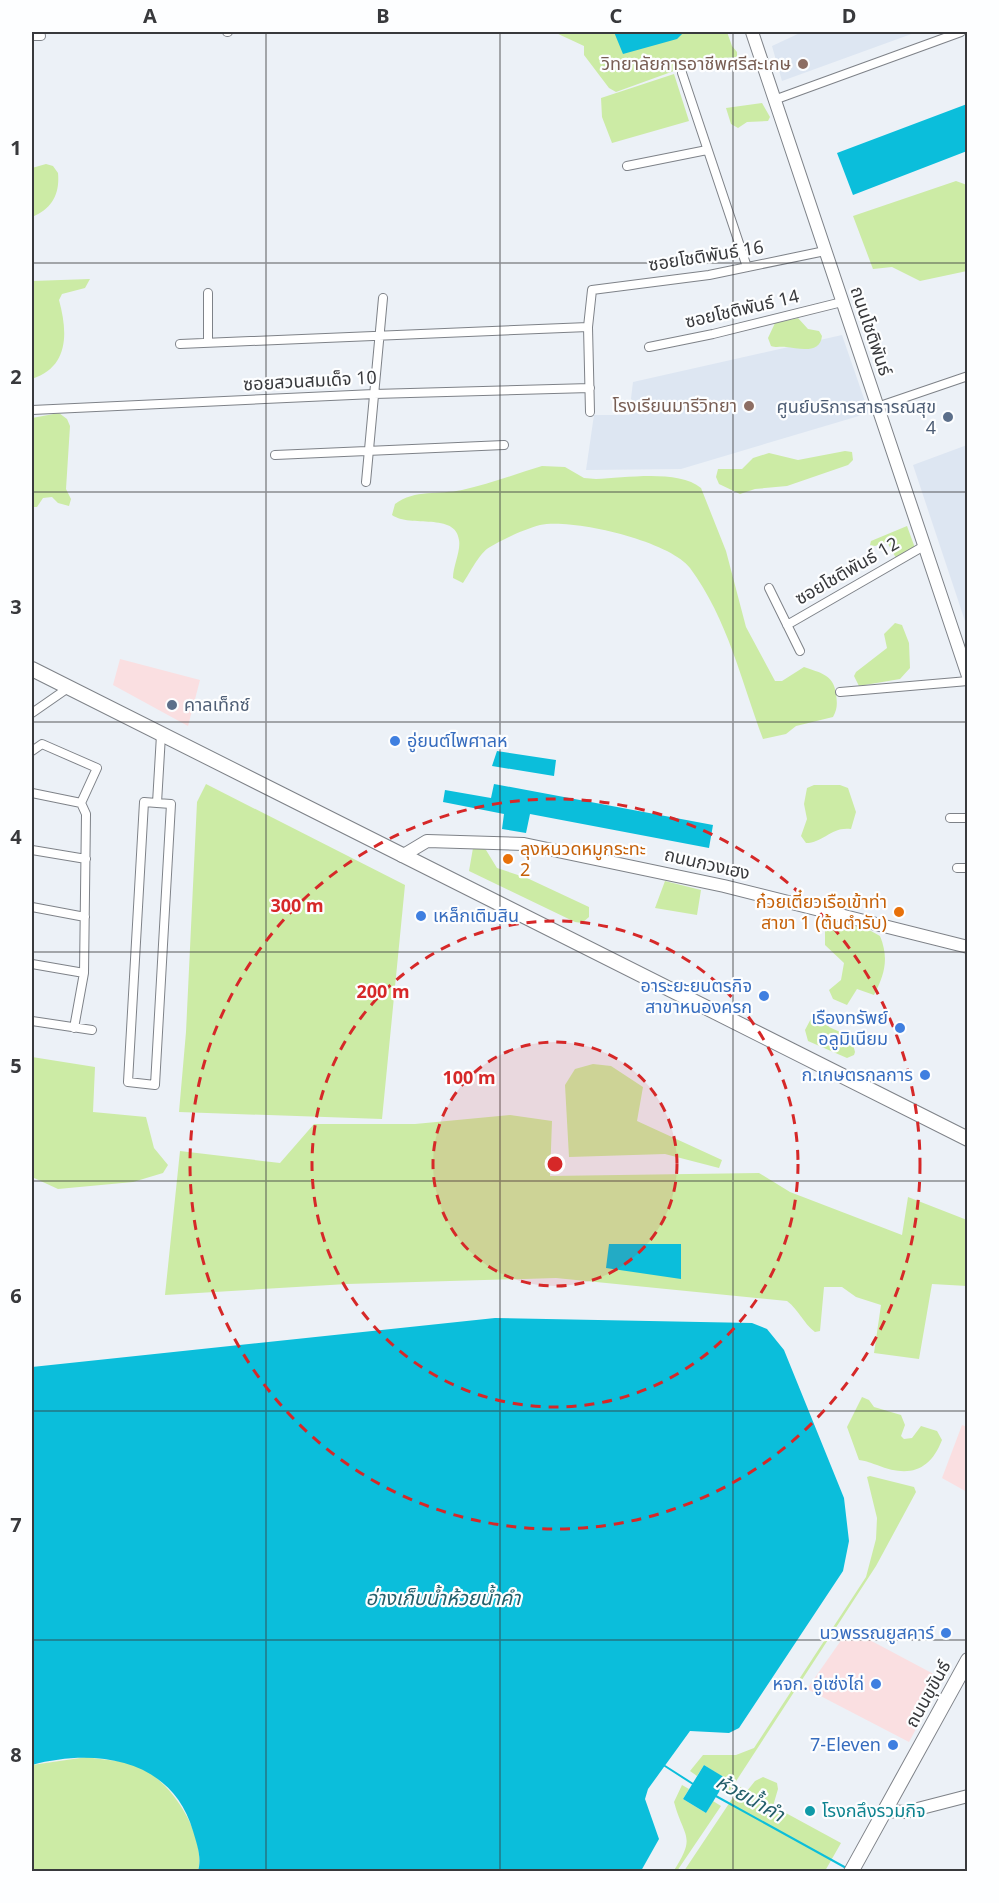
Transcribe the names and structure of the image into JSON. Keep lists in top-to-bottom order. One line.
{"streets":{"main road":["ถนนขุขันธ์"],"street":["ซอยโชติพันธ์ 16","ซอยโชติพันธ์ 14","ถนนโชติพันธ์","ซอยสวนสมเด็จ 10","ซอยโชติพันธ์ 12","ถนนกวงเฮง"]},"crossings":[["ซอยโชติพันธ์ 16","ถนนโชติพันธ์"],["ซอยโชติพันธ์ 14","ถนนโชติพันธ์"],["ถนนโชติพันธ์","ซอยโชติพันธ์ 12"]],"water":["อ่างเก็บน้ำห้วยน้ำคำ","ห้วยน้ำคำ"],"places":["วิทยาลัยการอาชีพศรีสะเกษ","โรงเรียนมารีวิทยา","ศูนย์บริการสาธารณสุข 4","คาลเท็กซ์","อู่ยนต์ไพศาลห","ลุงหนวดหมูกระทะ 2","ก๋วยเตี๋ยวเรือเข้าท่า สาขา 1 (ต้นตำรับ)","เหล็กเติมสิน","อาระยะยนตรกิจ สาขาหนองครก","เรืองทรัพย์ อลูมิเนียม","ก.เกษตรกลการ","นวพรรณยูสคาร์","หจก. อู่เซ่งไถ่","7-Eleven","โรงกลึงรวมกิจ"],"grid":{"columns":["A","B","C","D"],"rows":["1","2","3","4","5","6","7","8"]},"rings":["300 m","200 m","100 m"]}
